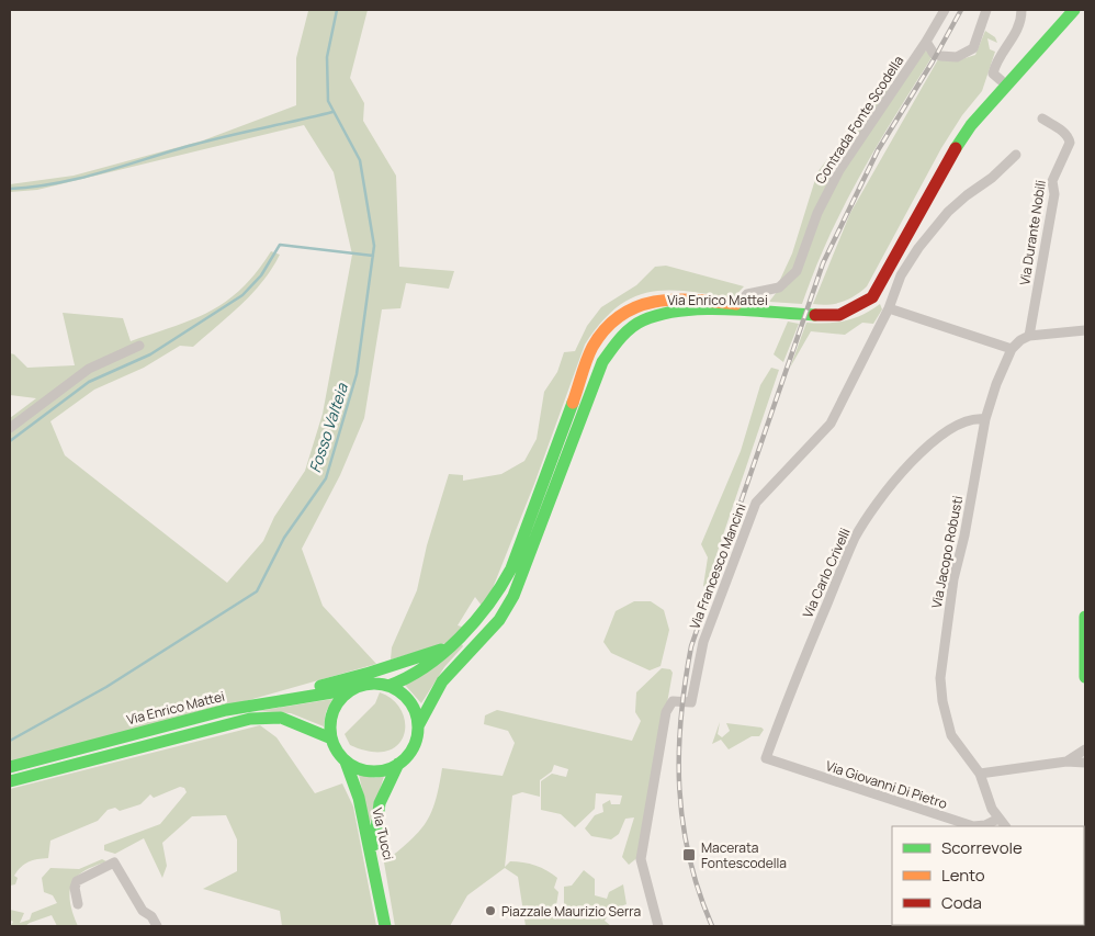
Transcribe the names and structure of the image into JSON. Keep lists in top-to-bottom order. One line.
{"streets":{"main road":["Via Enrico Mattei","Via Tucci"],"street":["Contrada Fonte Scodella","Via Durante Nobili","Via Jacopo Robusti","Via Francesco Mancini","Via Carlo Crivelli","Via Giovanni Di Pietro"]},"crossings":[["Contrada Fonte Scodella","Via Enrico Mattei"],["Via Durante Nobili","Via Jacopo Robusti"],["Via Enrico Mattei","Via Tucci"],["Via Jacopo Robusti","Via Carlo Crivelli"],["Via Jacopo Robusti","Via Giovanni Di Pietro"],["Via Carlo Crivelli","Via Giovanni Di Pietro"]],"water":["Fosso Valteia"],"places":{"transit":["Macerata Fontescodella"],"other":["Piazzale Maurizio Serra"]},"legend":["Scorrevole","Lento","Coda"]}
